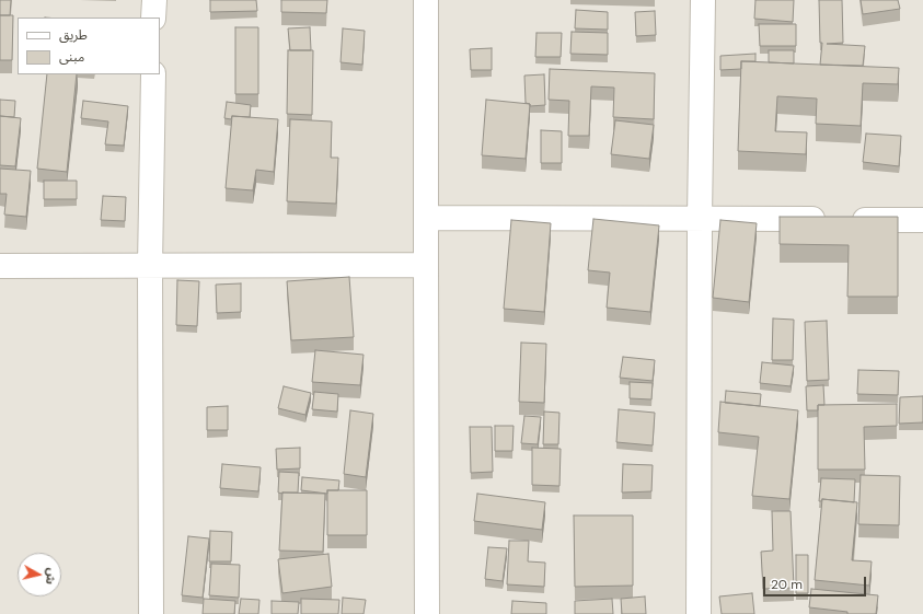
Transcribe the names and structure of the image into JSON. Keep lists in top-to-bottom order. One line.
{"legend":["طريق","مبنى"],"scale_bar":"20 m","north":"right"}
